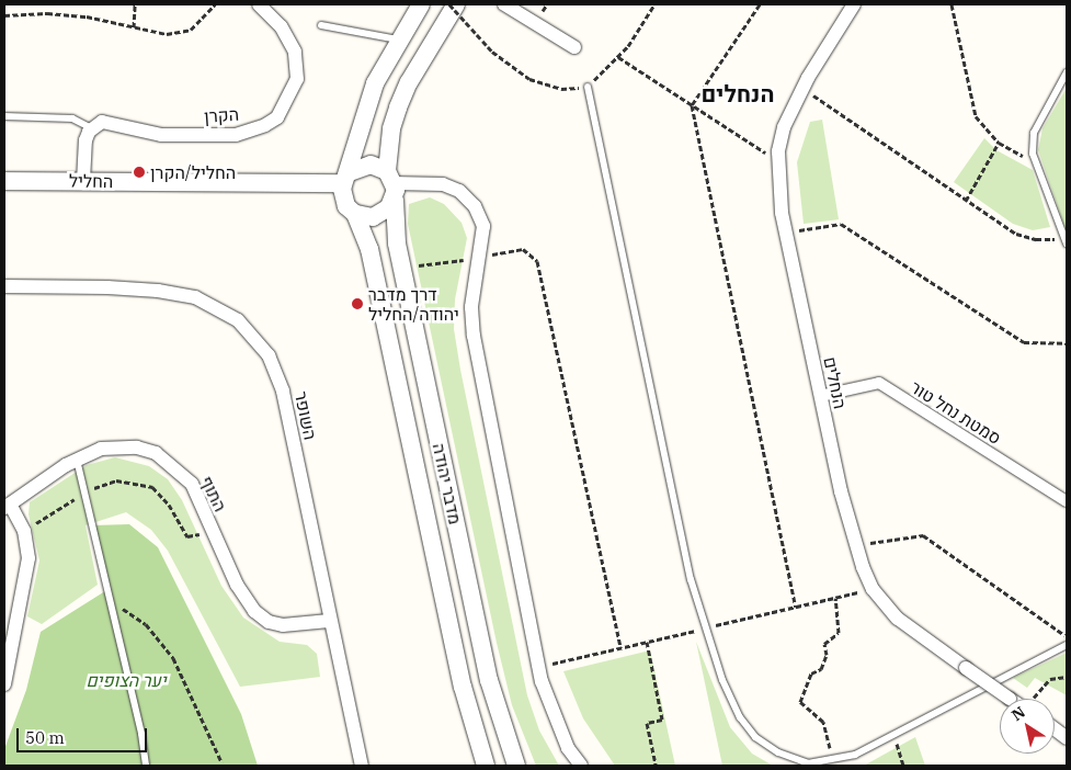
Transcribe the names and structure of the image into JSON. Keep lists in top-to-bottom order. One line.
{"streets":{"street":["הקרן","החליל","הנחלים","סמטת נחל טור","השופר","מדבר יהודה","התוף"]},"crossings":[["החליל","מדבר יהודה"],["הנחלים","סמטת נחל טור"],["השופר","התוף"]],"districts":["הנחלים"],"parks":["יער הצופים"],"places":["החליל/הקרן","דרך מדבר יהודה/החליל"],"scale_bar":"50 m","north":"top left"}
